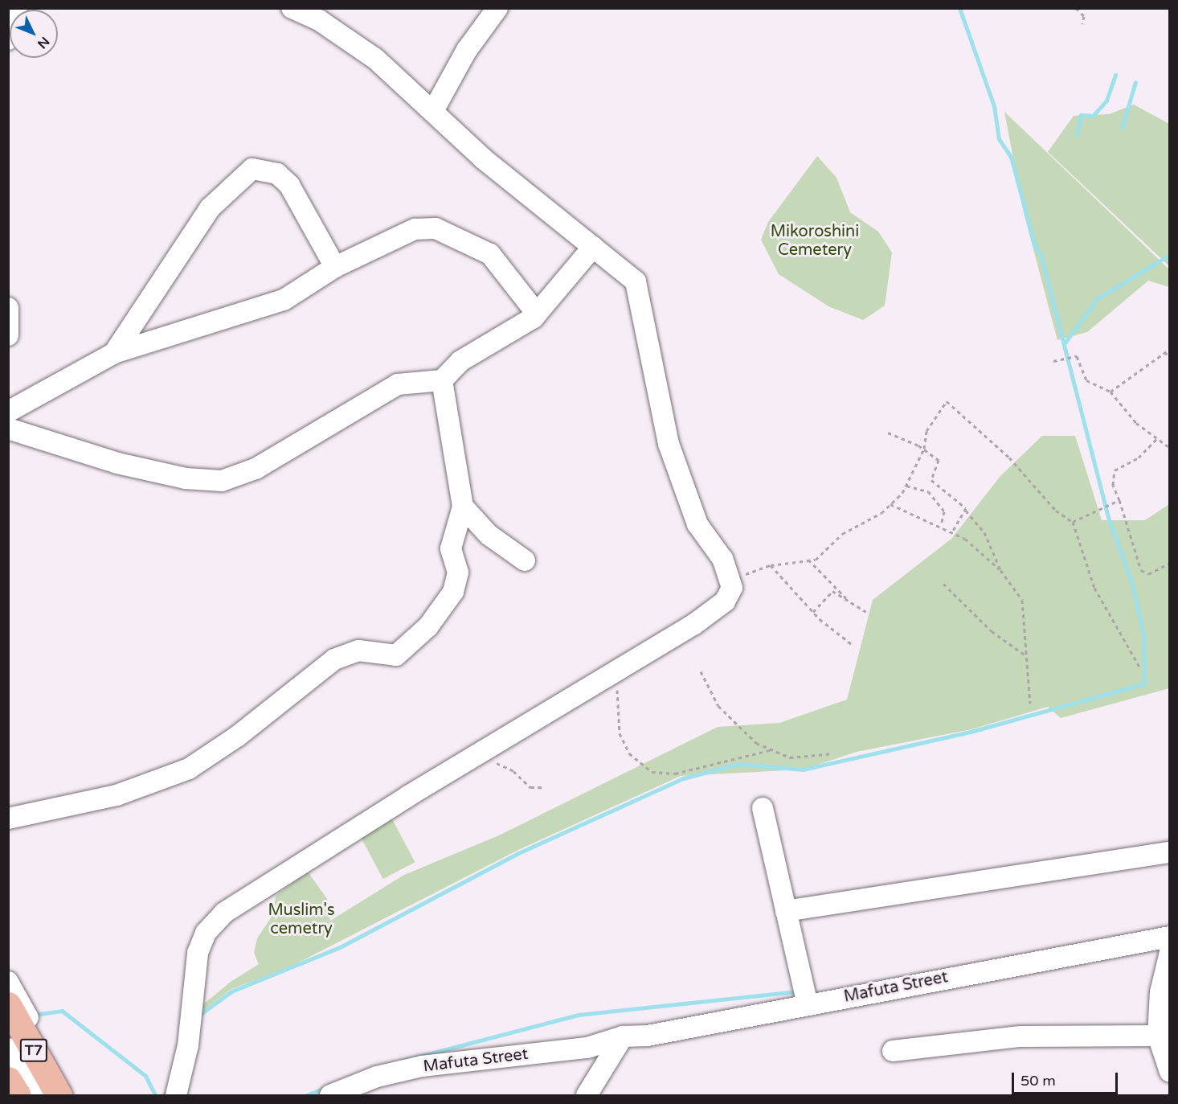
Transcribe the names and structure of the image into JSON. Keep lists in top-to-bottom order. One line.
{"streets":{"highway":["T7"],"street":["Mafuta Street"]},"parks":["Mikoroshini Cemetery","Muslim's cemetry"],"scale_bar":"50 m","north":"bottom right"}
